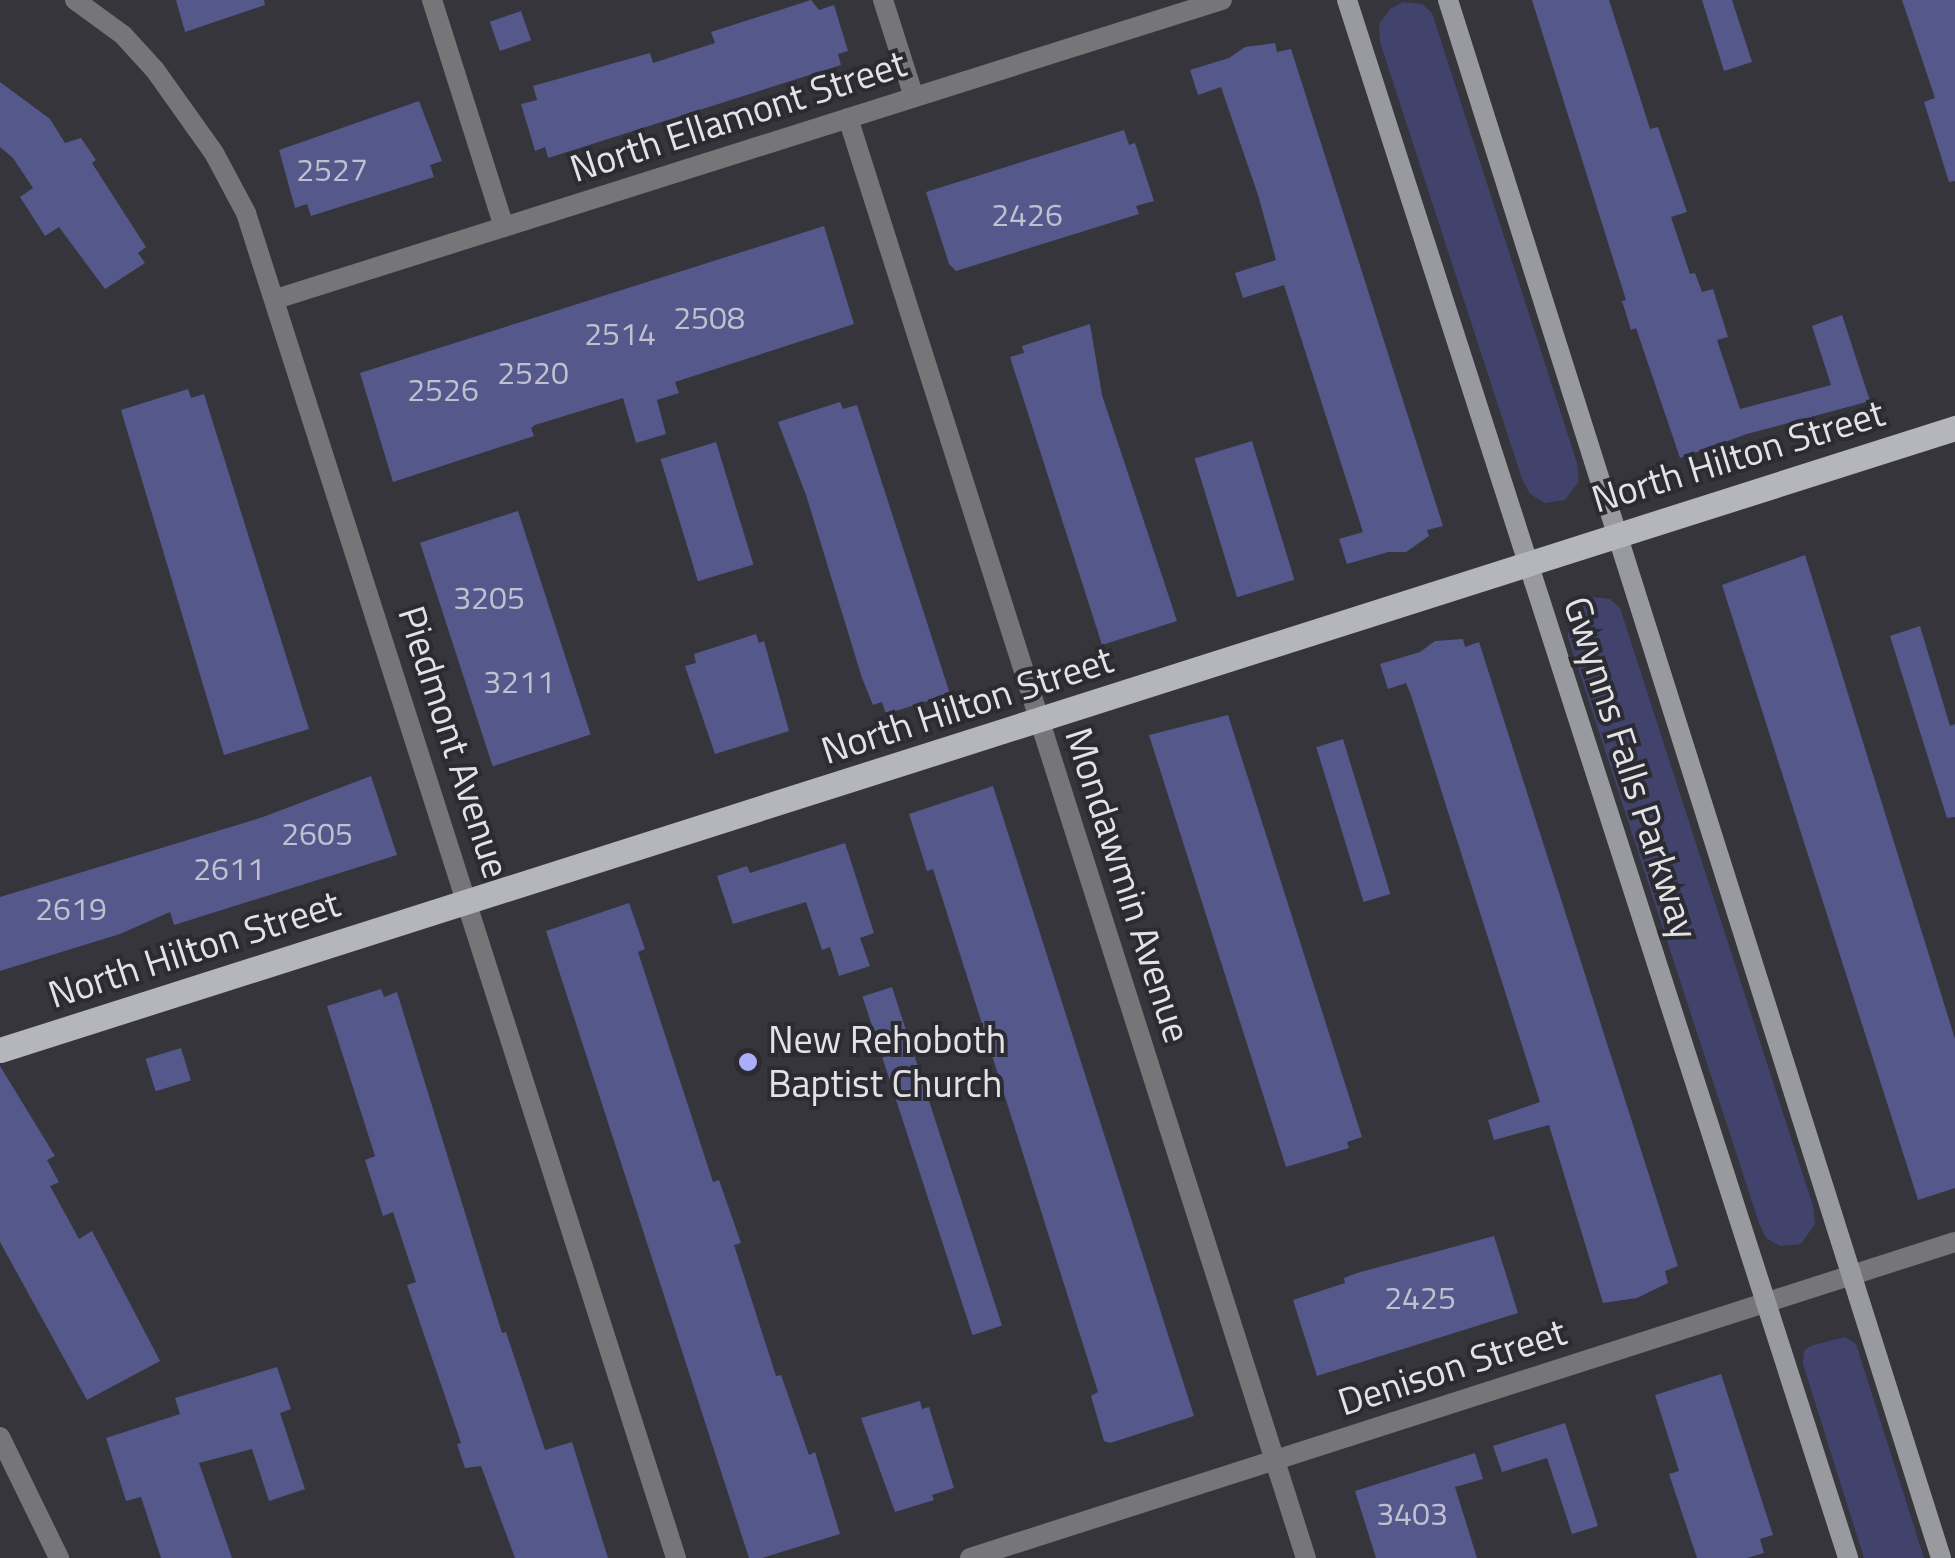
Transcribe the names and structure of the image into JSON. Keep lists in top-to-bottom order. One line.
{"streets":{"main road":["North Hilton Street","Gwynns Falls Parkway"],"street":["North Ellamont Street","Piedmont Avenue","Mondawmin Avenue","Denison Street"]},"crossings":[["North Ellamont Street","Piedmont Avenue"],["North Ellamont Street","Mondawmin Avenue"],["North Hilton Street","Piedmont Avenue"],["North Hilton Street","Gwynns Falls Parkway"],["North Hilton Street","Mondawmin Avenue"],["Gwynns Falls Parkway","Denison Street"],["Mondawmin Avenue","Denison Street"]],"places":["New Rehoboth Baptist Church"],"house_numbers":["2527","2426","2508","2514","2520","2526","3205","3211","2605","2611","2619","2425","3403"]}
